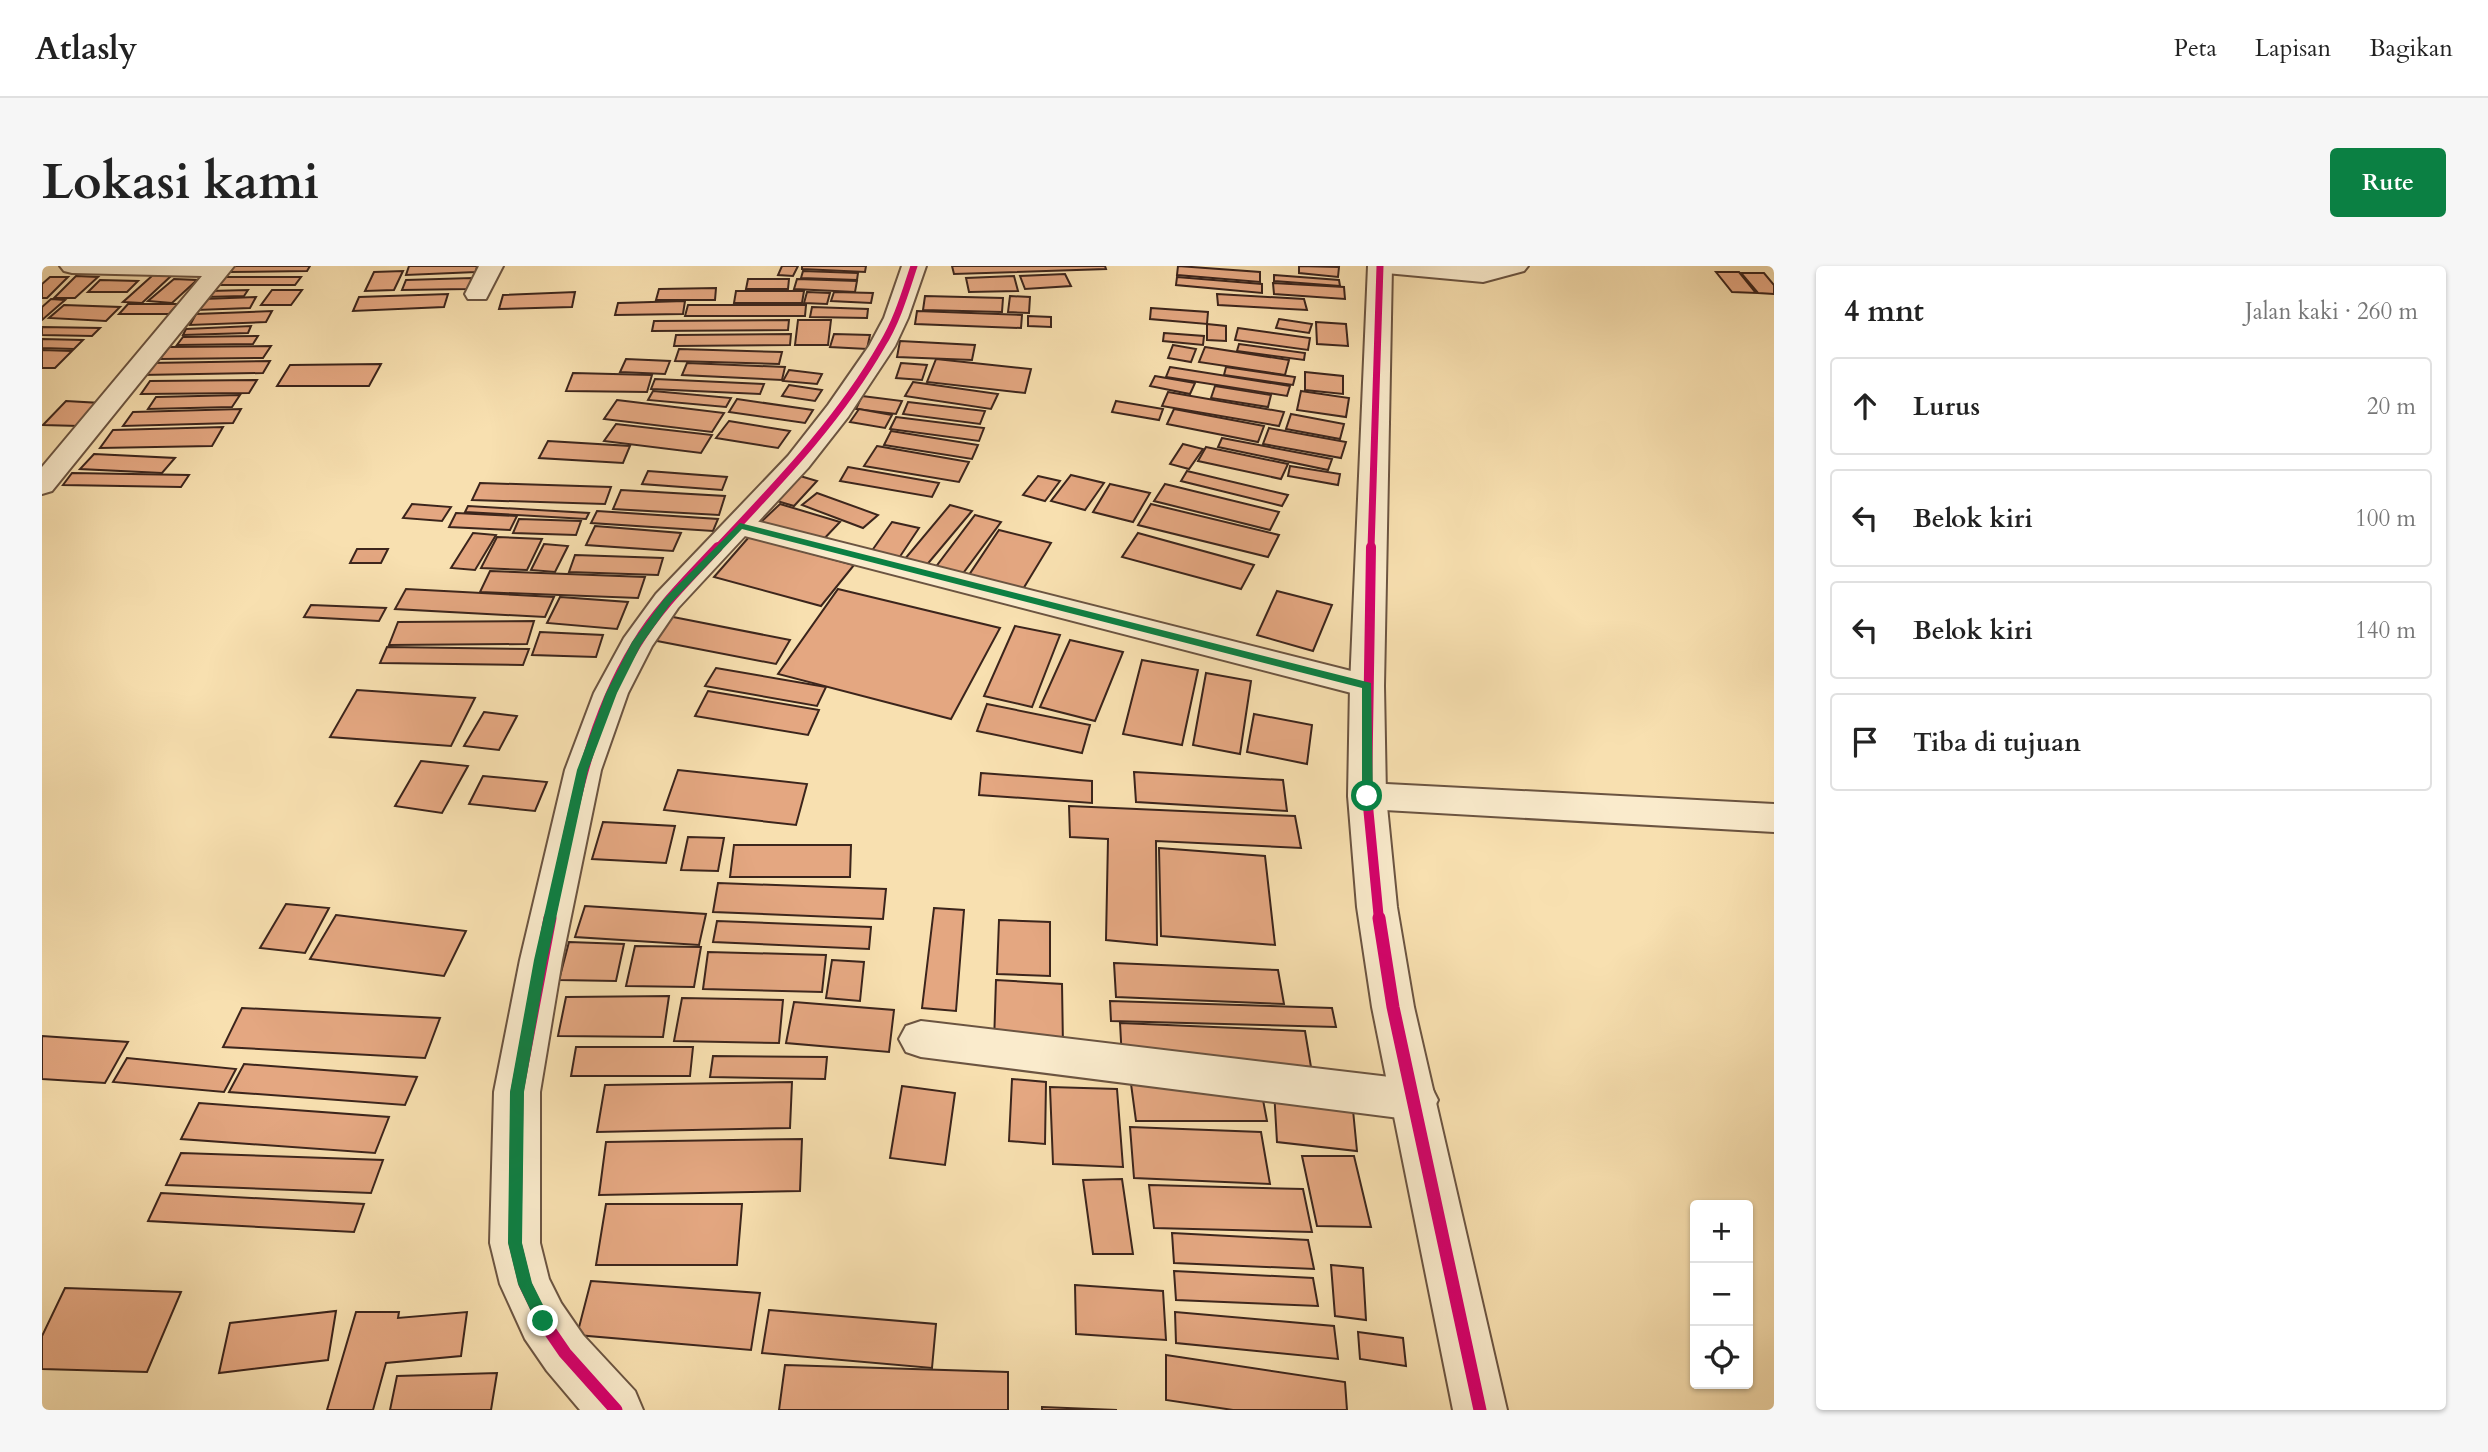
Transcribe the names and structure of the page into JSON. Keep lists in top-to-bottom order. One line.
{"page":{"header":"Atlasly","nav":["Peta","Lapisan","Bagikan"],"buttons":"Rute","title":"Lokasi kami","heading":["4 mnt","Jalan kaki · 260 m"],"list":[["Lurus","20 m"],["Belok kiri","100 m"],["Belok kiri","140 m"],"Tiba di tujuan"],"map_buttons":["+","−"]}}
